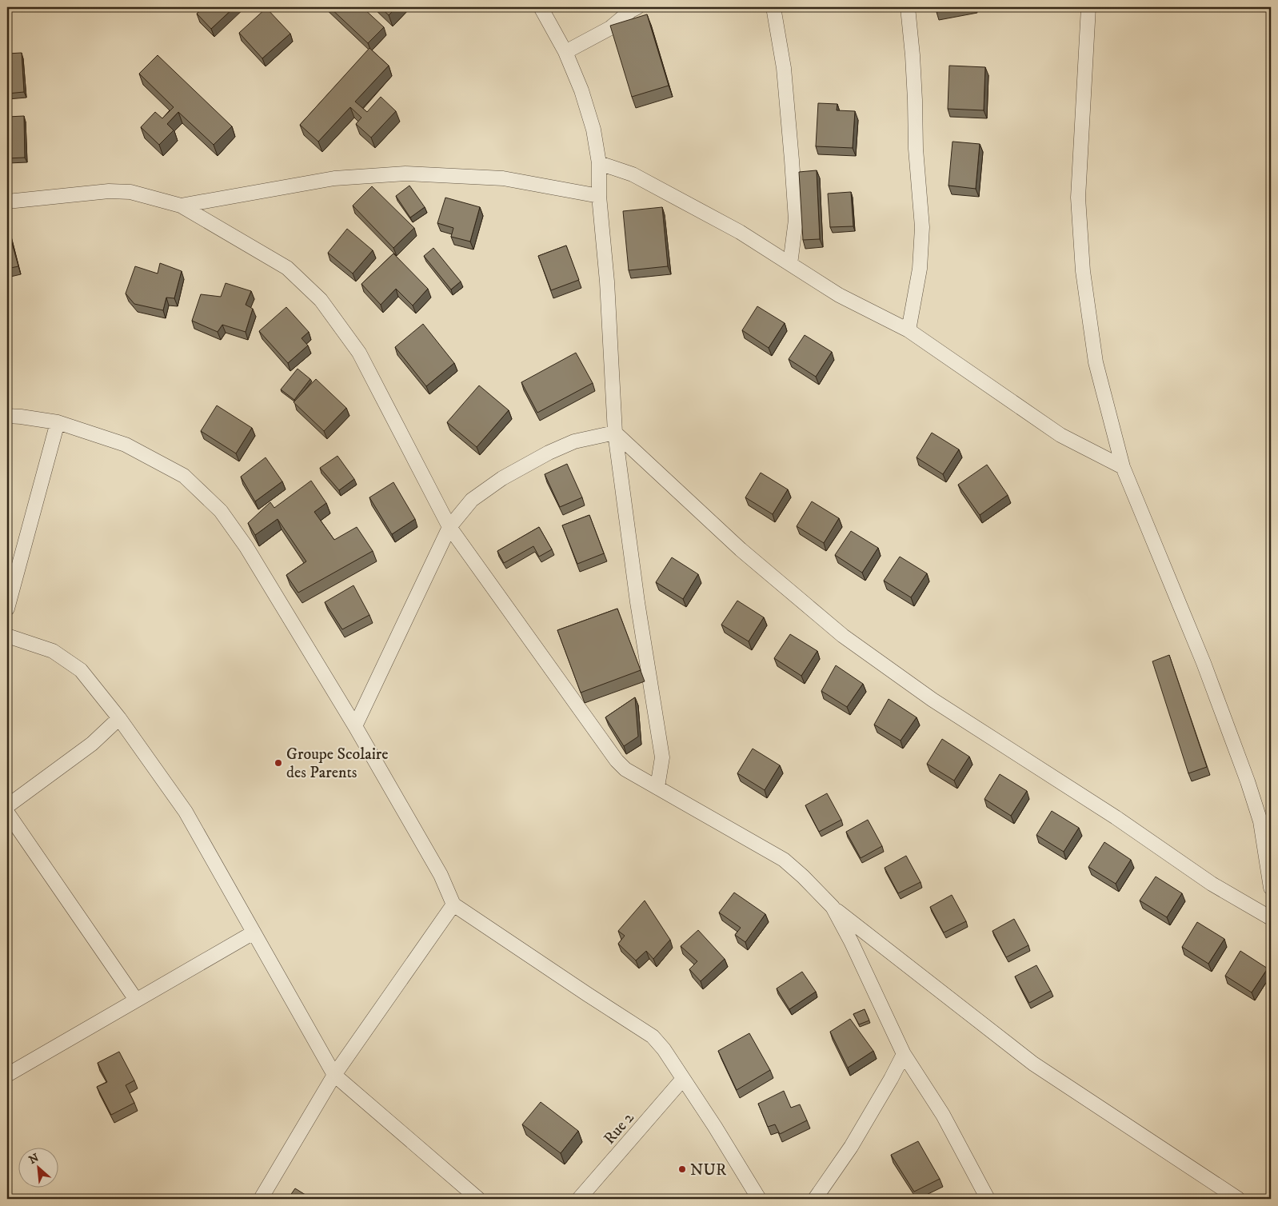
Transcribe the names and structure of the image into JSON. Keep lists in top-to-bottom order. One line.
{"streets":{"street":["Rue 2"]},"places":["Groupe Scolaire des Parents","NUR"],"north":"top left"}
